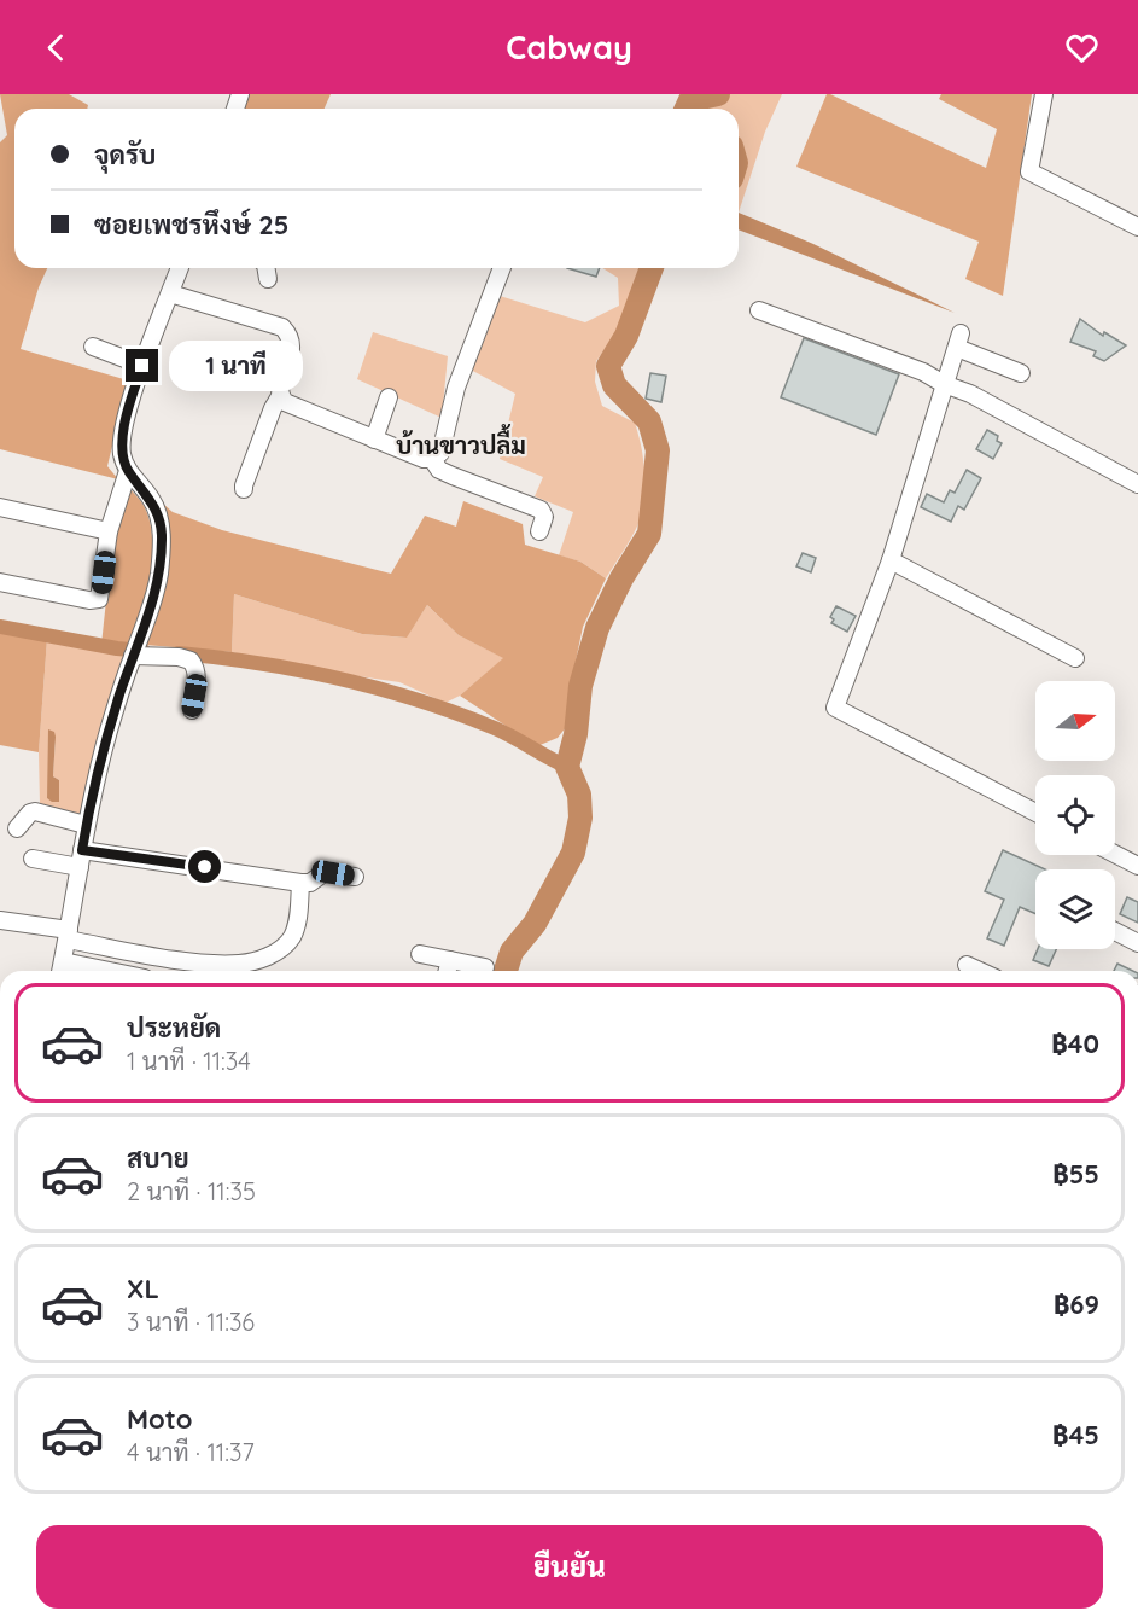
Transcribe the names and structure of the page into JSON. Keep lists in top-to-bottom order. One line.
{"districts":["บ้านขาวปลื้ม"],"north":"right","page":{"header":"Cabway","banner":["จุดรับ","ซอยเพชรหึงษ์ 25"],"bubble":"1 นาที","list":[{"name":"ประหยัด","note":"1 นาที · 11:34","value":"฿40"},{"name":"สบาย","note":"2 นาที · 11:35","value":"฿55"},{"name":"XL","note":"3 นาที · 11:36","value":"฿69"},{"name":"Moto","note":"4 นาที · 11:37","value":"฿45"}],"buttons":"ยืนยัน"}}
